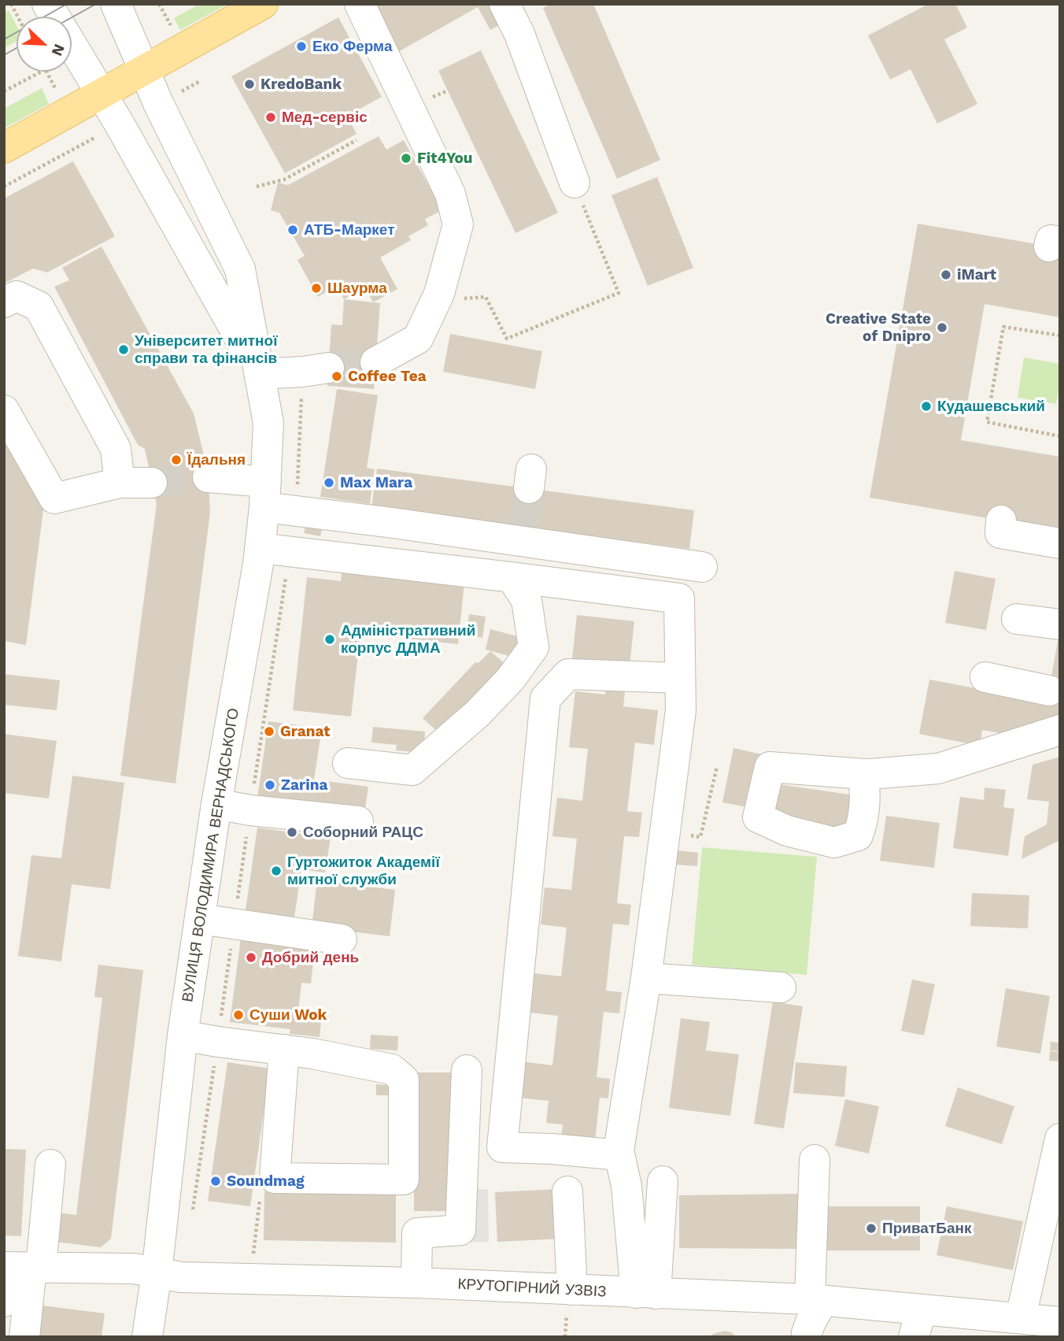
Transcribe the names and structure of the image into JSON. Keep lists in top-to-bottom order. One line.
{"streets":{"street":["ВУЛИЦЯ ВОЛОДИМИРА ВЕРНАДСЬКОГО","КРУТОГІРНИЙ УЗВІЗ"]},"crossings":[["ВУЛИЦЯ ВОЛОДИМИРА ВЕРНАДСЬКОГО","КРУТОГІРНИЙ УЗВІЗ"]],"places":["Еко Ферма","KredoBank","Мед-сервіс","Fit4You","АТБ-Маркет","iMart","Шаурма","Creative State of Dnipro","Університет митної справи та фінансів","Coffee Tea","Кудашевський","Їдальня","Max Mara","Адміністративний корпус ДДМА","Granat","Zarina","Соборний РАЦС","Гуртожиток Академії митної служби","Добрий день","Суши Wok","Soundmag","ПриватБанк"],"north":"bottom right"}
